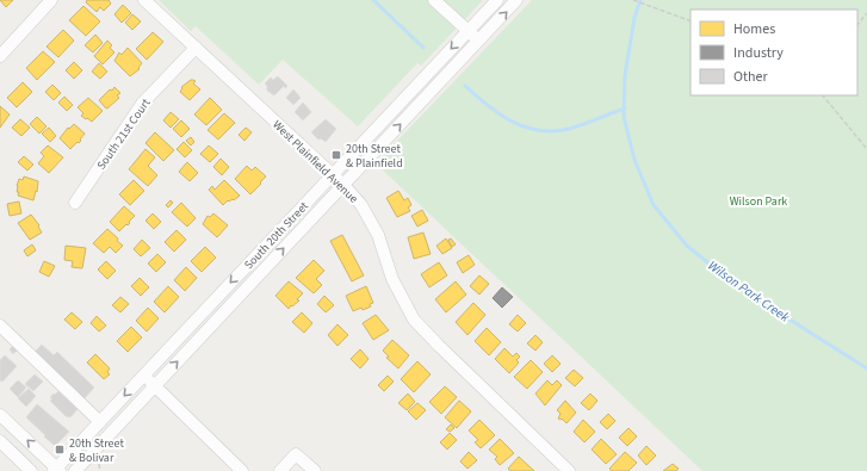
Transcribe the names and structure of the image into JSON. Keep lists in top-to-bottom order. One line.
{"streets":{"street":["South 21st Court","West Plainfield Avenue","South 20th Street"]},"crossings":[["South 21st Court","West Plainfield Avenue"],["West Plainfield Avenue","South 20th Street"]],"water":["Wilson Park Creek"],"parks":["Wilson Park"],"places":{"transit":["20th Street & Plainfield","20th Street & Bolivar"]},"legend":["Homes","Industry","Other"]}
